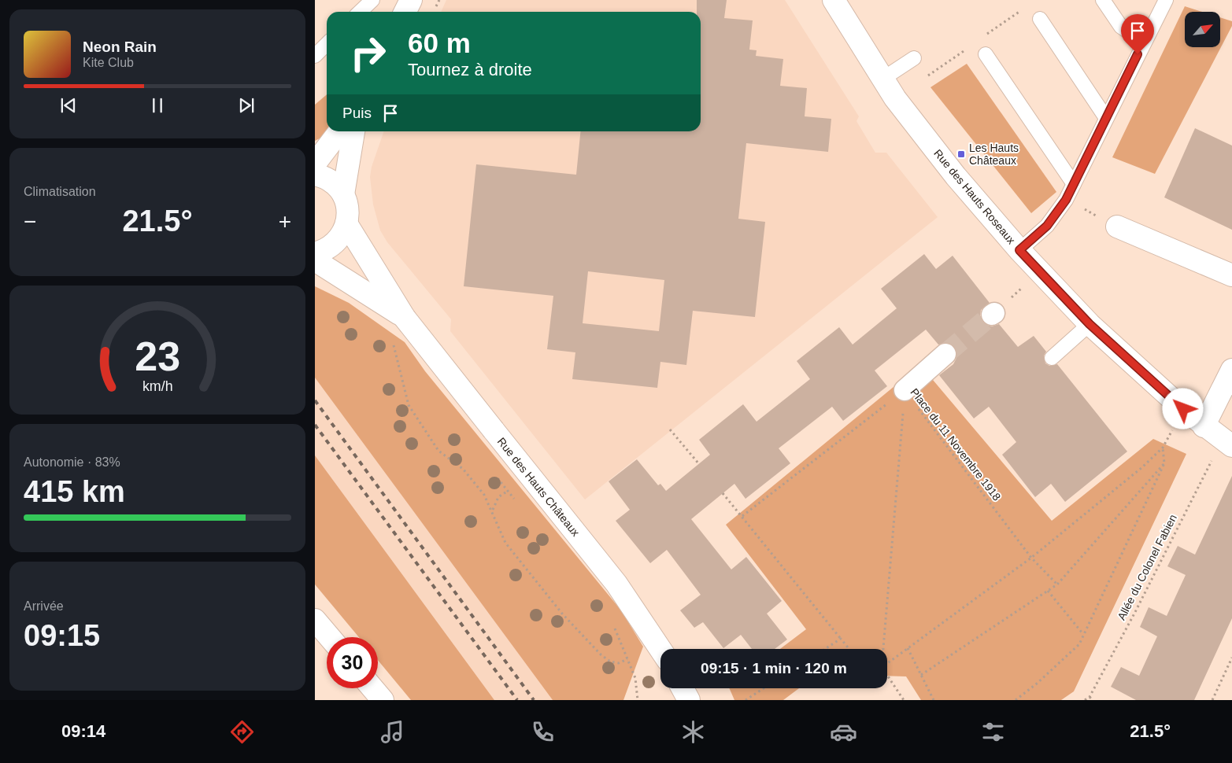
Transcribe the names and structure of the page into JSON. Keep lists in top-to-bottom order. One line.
{"streets":{"street":["Rue des Hauts Roseaux","Rue des Hauts Châteaux"],"path":["Place du 11 Novembre 1918","Allée du Colonel Fabien"]},"crossings":[["Rue des Hauts Roseaux","Allée du Colonel Fabien"]],"places":{"transit":["Les Hauts Châteaux"]},"north":"top right","page":{"turn":["60 m","Tournez à droite"],"song":["Neon Rain","Kite Club"],"then":"Puis","tile":["Climatisation",["Autonomie · 83%","415 km"],["Arrivée","09:15"]],"heat":["−","21.5°","+"],"limit":"30","trip":"09:15 · 1 min · 120 m","tabs":["09:14","21.5°"],"gauge":["23","km/h"]}}
